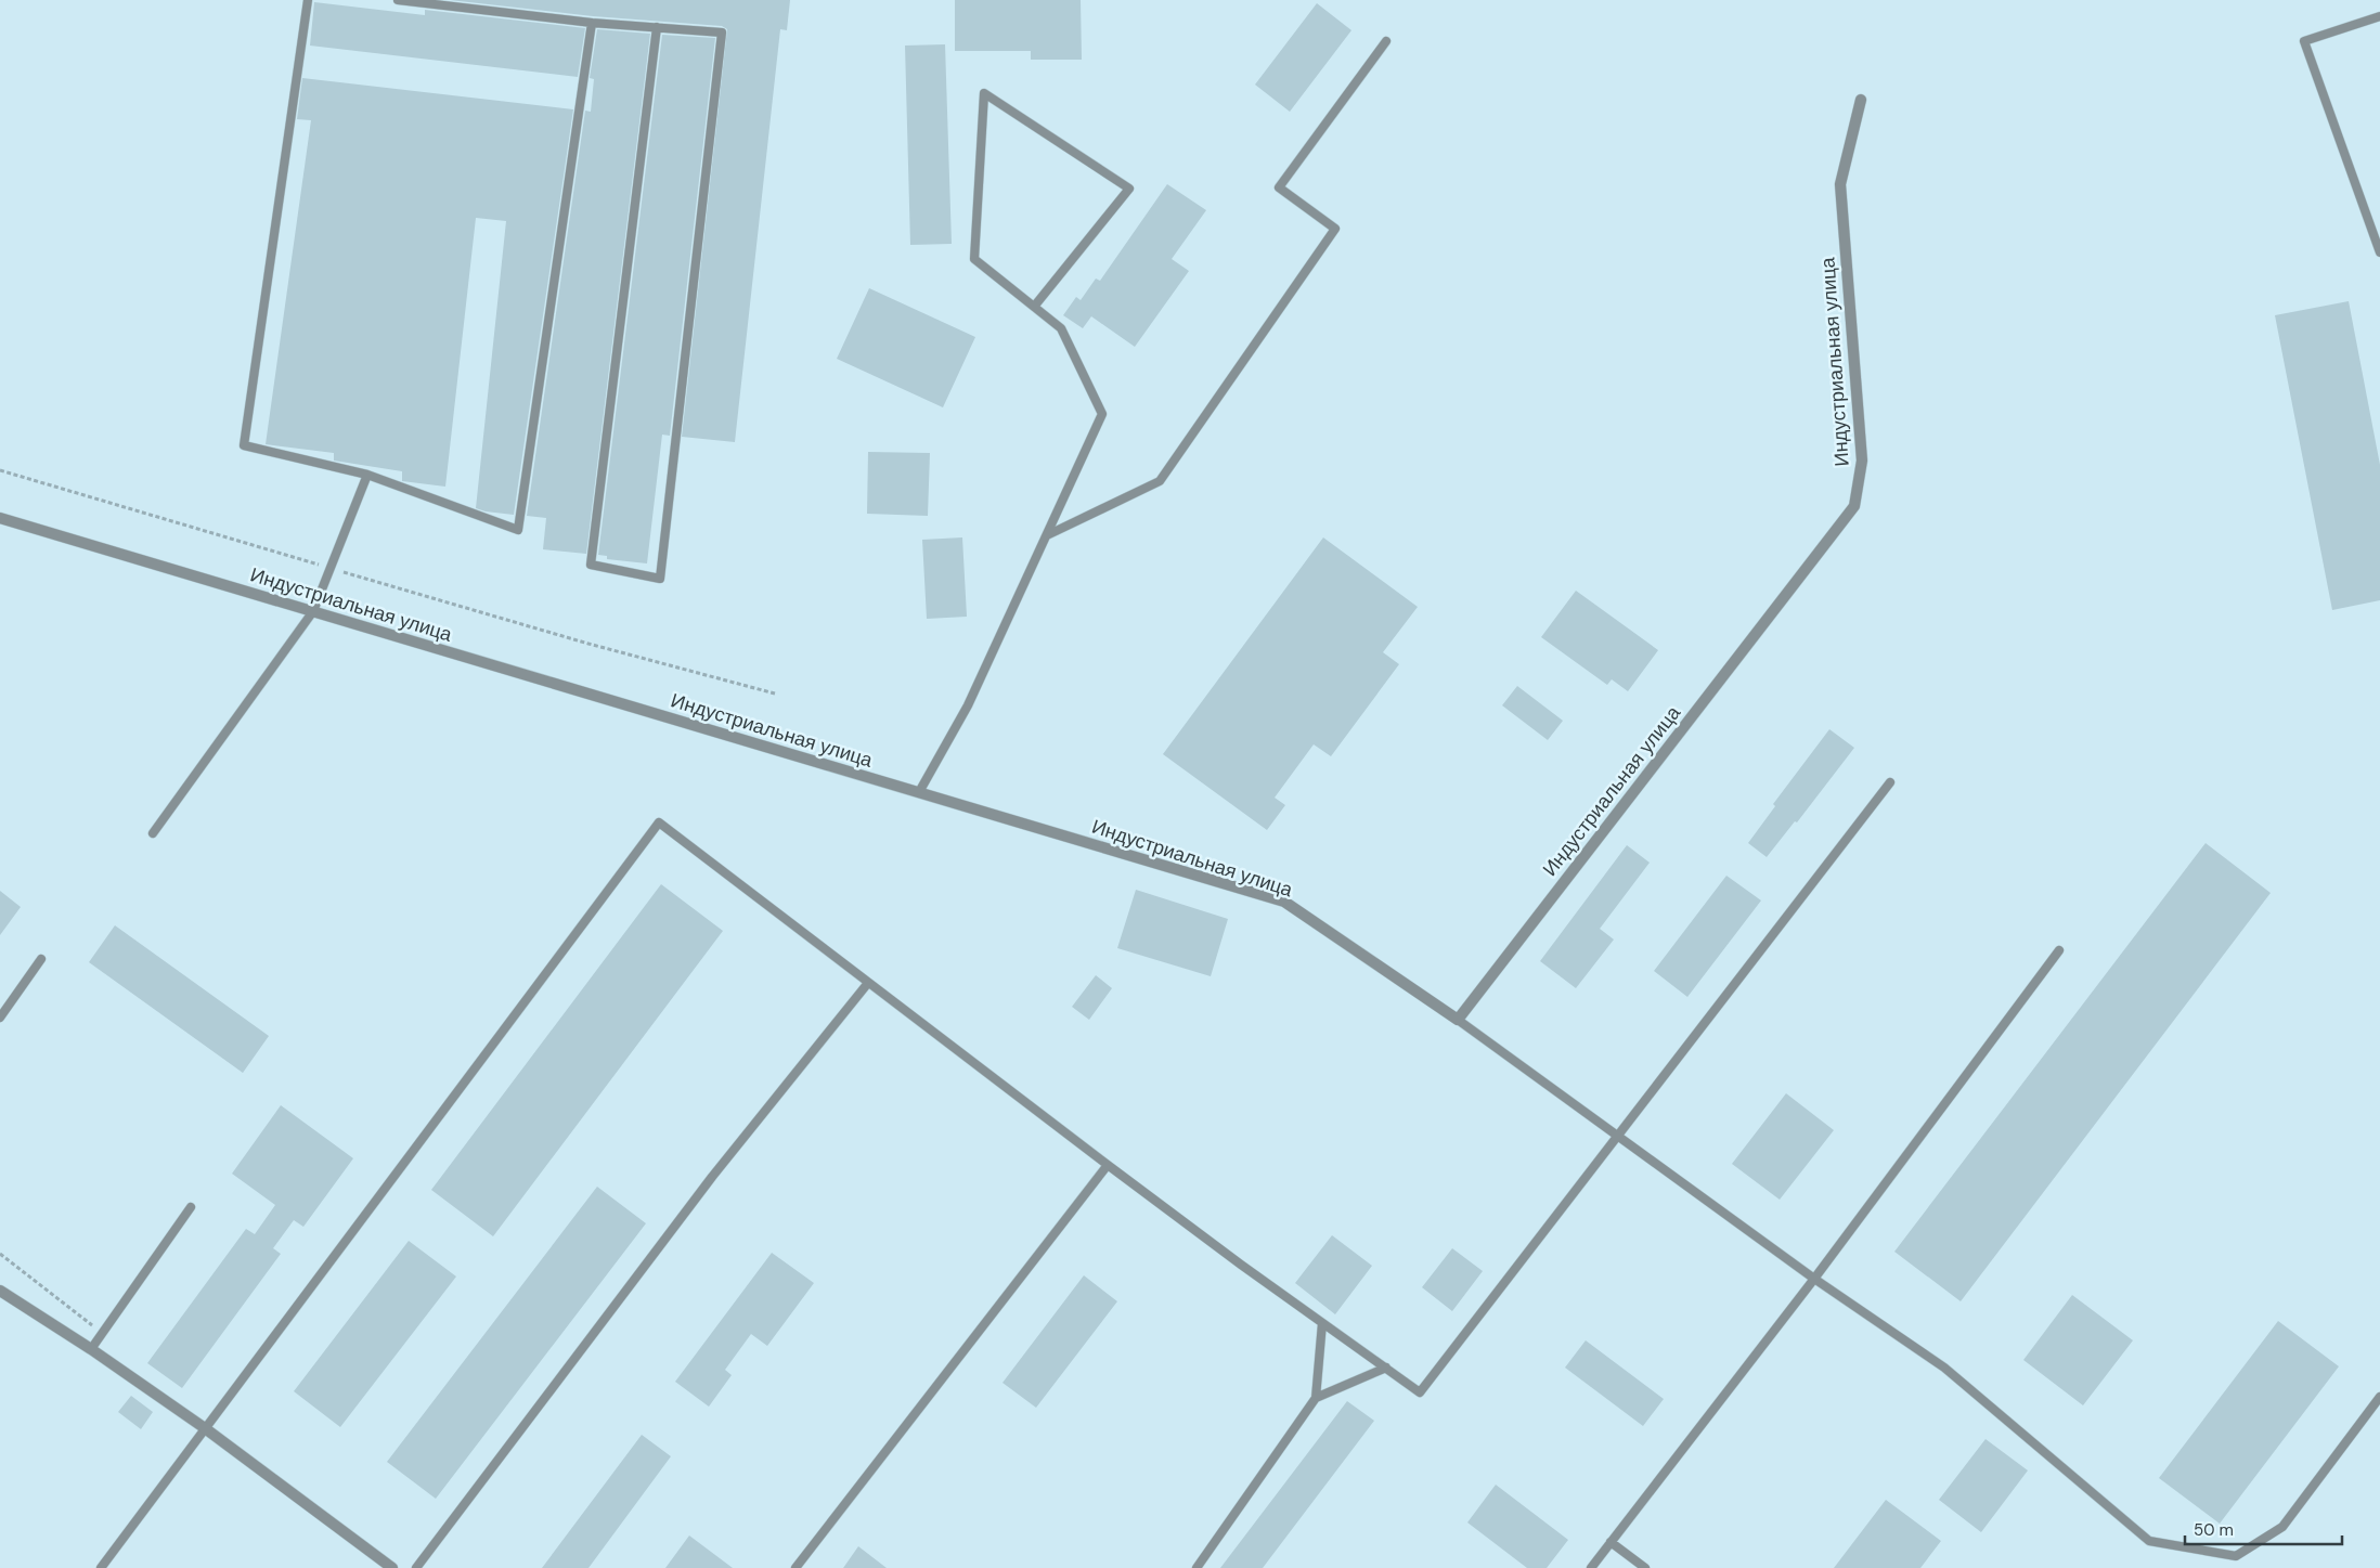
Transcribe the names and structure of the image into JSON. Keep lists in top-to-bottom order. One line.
{"streets":{"street":["Индустриальная улица"]},"scale_bar":"50 m"}
